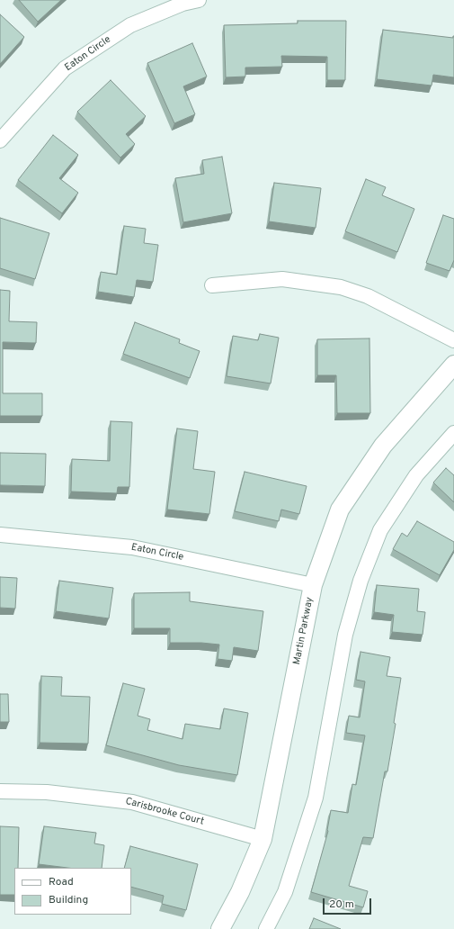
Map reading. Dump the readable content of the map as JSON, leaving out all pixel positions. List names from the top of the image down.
{
  "streets": {
    "street": ["Eaton Circle", "Martin Parkway", "Carisbrooke Court"]
  },
  "crossings": [
    ["Eaton Circle", "Martin Parkway"],
    ["Martin Parkway", "Carisbrooke Court"]
  ],
  "legend": ["Road", "Building"],
  "scale_bar": "20 m"
}
